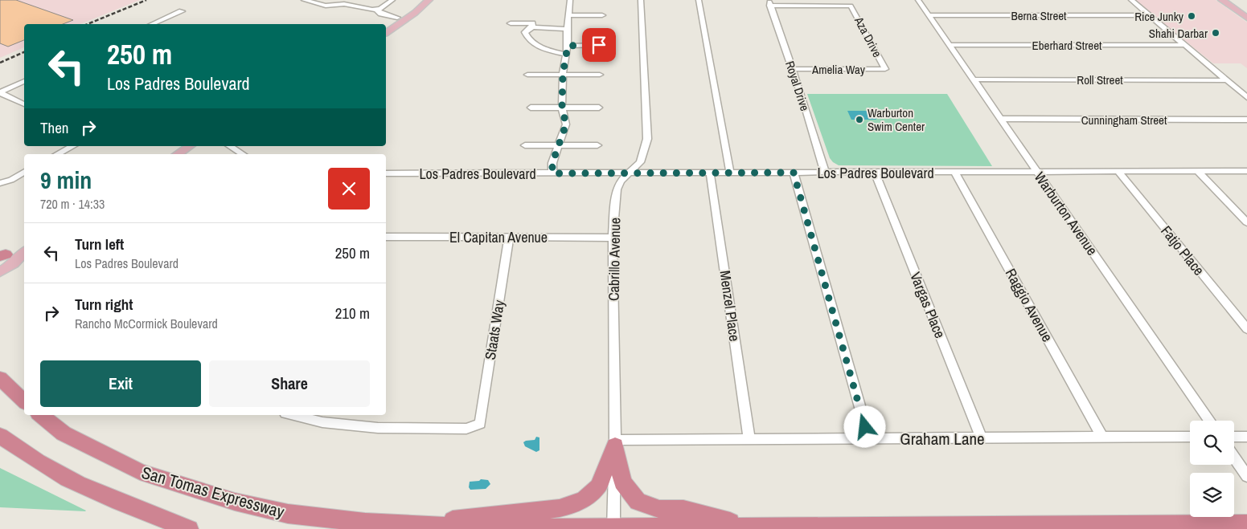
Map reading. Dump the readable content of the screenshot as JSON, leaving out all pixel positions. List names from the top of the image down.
{
  "streets": {
    "highway": ["San Tomas Expressway"],
    "street": [
      "Berna Street",
      "Aza Drive",
      "Eberhard Street",
      "Amelia Way",
      "Roll Street",
      "Royal Drive",
      "Cunningham Street",
      "Los Padres Boulevard",
      "Warburton Avenue",
      "El Capitan Avenue",
      "Fatjo Place",
      "Cabrillo Avenue",
      "Vargas Place",
      "Raggio Avenue",
      "Menzel Place",
      "Staats Way",
      "Graham Lane"
    ]
  },
  "crossings": [
    ["Berna Street", "Warburton Avenue"],
    ["Aza Drive", "Amelia Way"],
    ["Aza Drive", "Royal Drive"],
    ["Eberhard Street", "Warburton Avenue"],
    ["Amelia Way", "Royal Drive"],
    ["Roll Street", "Warburton Avenue"],
    ["Royal Drive", "Los Padres Boulevard"],
    ["Cunningham Street", "Warburton Avenue"],
    ["Los Padres Boulevard", "Warburton Avenue"],
    ["Los Padres Boulevard", "Fatjo Place"],
    ["Los Padres Boulevard", "Cabrillo Avenue"],
    ["Los Padres Boulevard", "Vargas Place"],
    ["Los Padres Boulevard", "Raggio Avenue"],
    ["Los Padres Boulevard", "Menzel Place"],
    ["El Capitan Avenue", "Cabrillo Avenue"],
    ["El Capitan Avenue", "Staats Way"],
    ["Cabrillo Avenue", "Graham Lane"],
    ["Cabrillo Avenue", "San Tomas Expressway"],
    ["Vargas Place", "Graham Lane"],
    ["Raggio Avenue", "Graham Lane"],
    ["Menzel Place", "Graham Lane"]
  ],
  "places": ["Rice Junky", "Shahi Darbar", "Warburton Swim Center"],
  "page": {
    "turn": ["250 m", "Los Padres Boulevard"],
    "then": "Then",
    "heading": ["9 min", "720 m · 14:33"],
    "list": [
      {
        "name": "Turn left",
        "note": "Los Padres Boulevard",
        "value": "250 m"
      },
      {
        "name": "Turn right",
        "note": "Rancho McCormick Boulevard",
        "value": "210 m"
      }
    ],
    "buttons": ["Exit", "Share"]
  }
}
